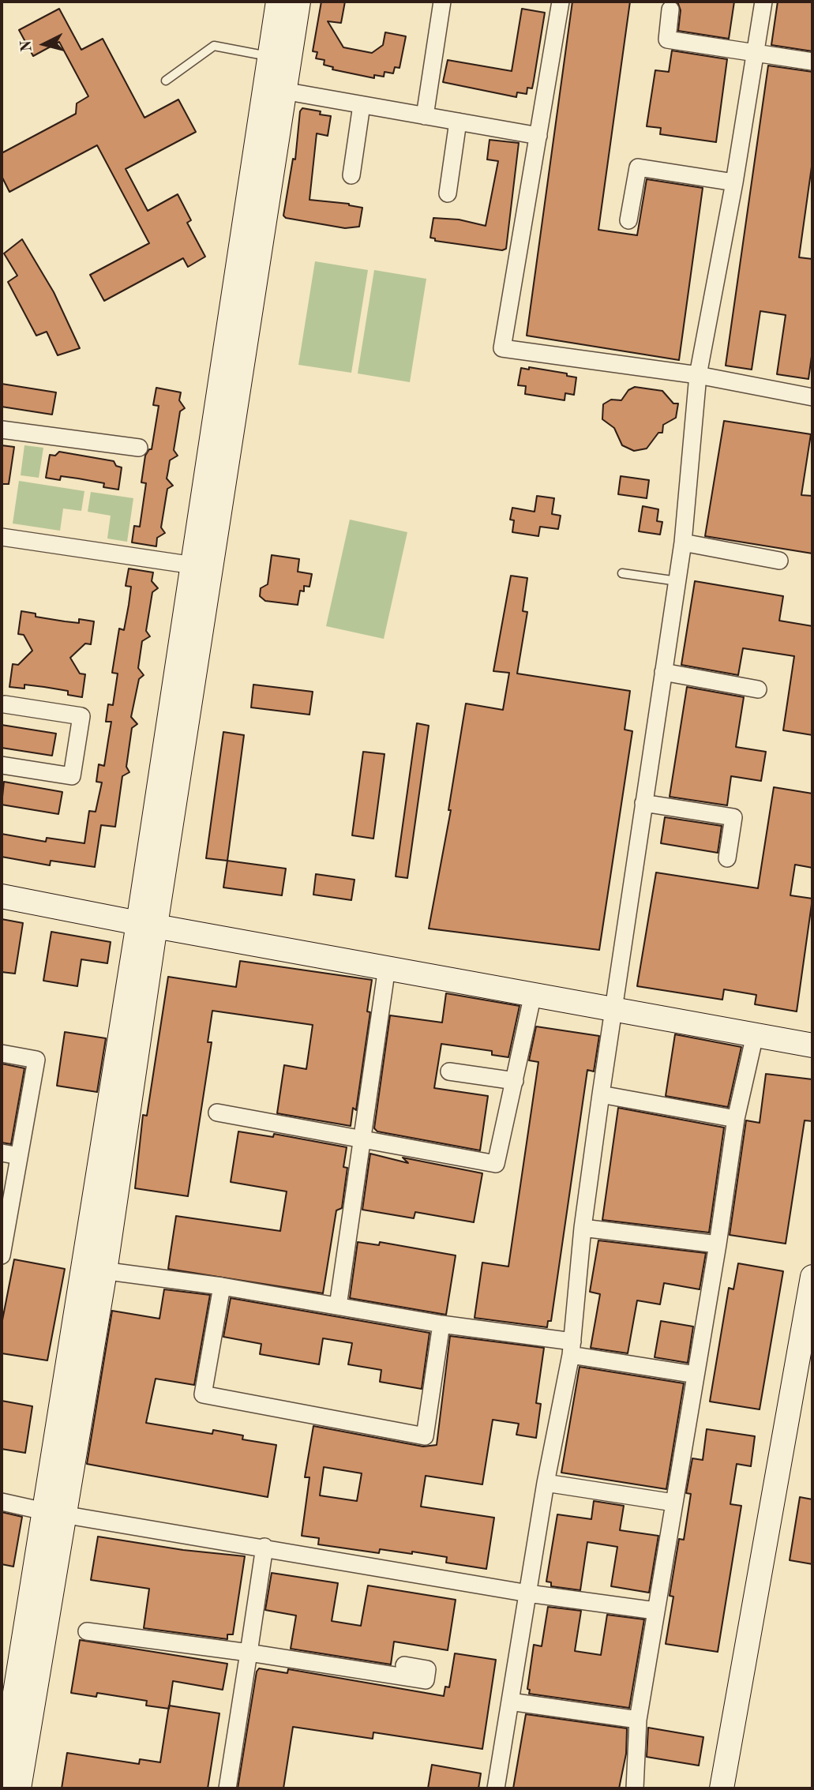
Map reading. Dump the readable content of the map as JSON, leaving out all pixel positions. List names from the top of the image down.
{
  "north": "left"
}
